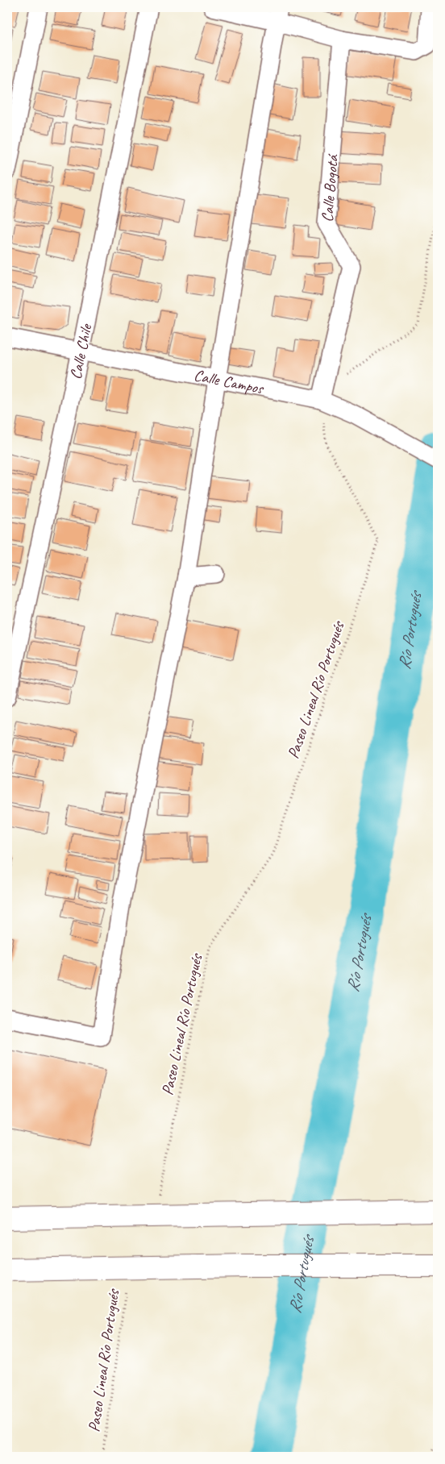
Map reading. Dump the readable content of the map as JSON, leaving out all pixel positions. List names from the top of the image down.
{
  "streets": {
    "street": ["Calle Bogotá", "Calle Chile", "Calle Campos"],
    "path": ["Paseo Lineal Río Portugués"]
  },
  "crossings": [
    ["Calle Bogotá", "Calle Campos"],
    ["Calle Bogotá", "Paseo Lineal Río Portugués"],
    ["Calle Chile", "Calle Campos"],
    ["Calle Campos", "Paseo Lineal Río Portugués"]
  ],
  "water": ["Río Portugués"]
}
